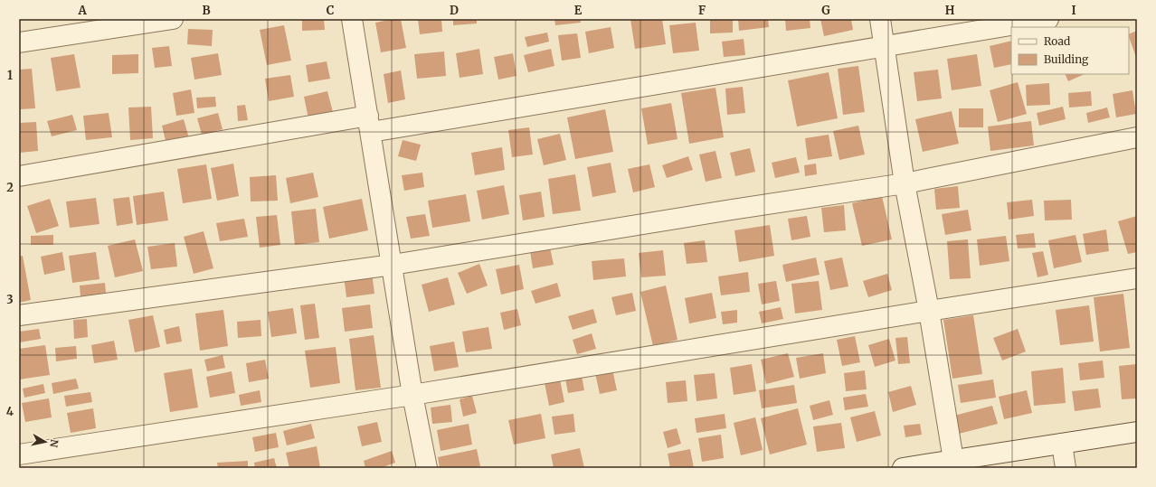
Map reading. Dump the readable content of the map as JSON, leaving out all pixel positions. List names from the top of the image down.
{
  "legend": ["Road", "Building"],
  "north": "right",
  "grid": {
    "columns": [
      "A",
      "B",
      "C",
      "D",
      "E",
      "F",
      "G",
      "H",
      "I"
    ],
    "rows": [
      "1",
      "2",
      "3",
      "4"
    ]
  }
}
